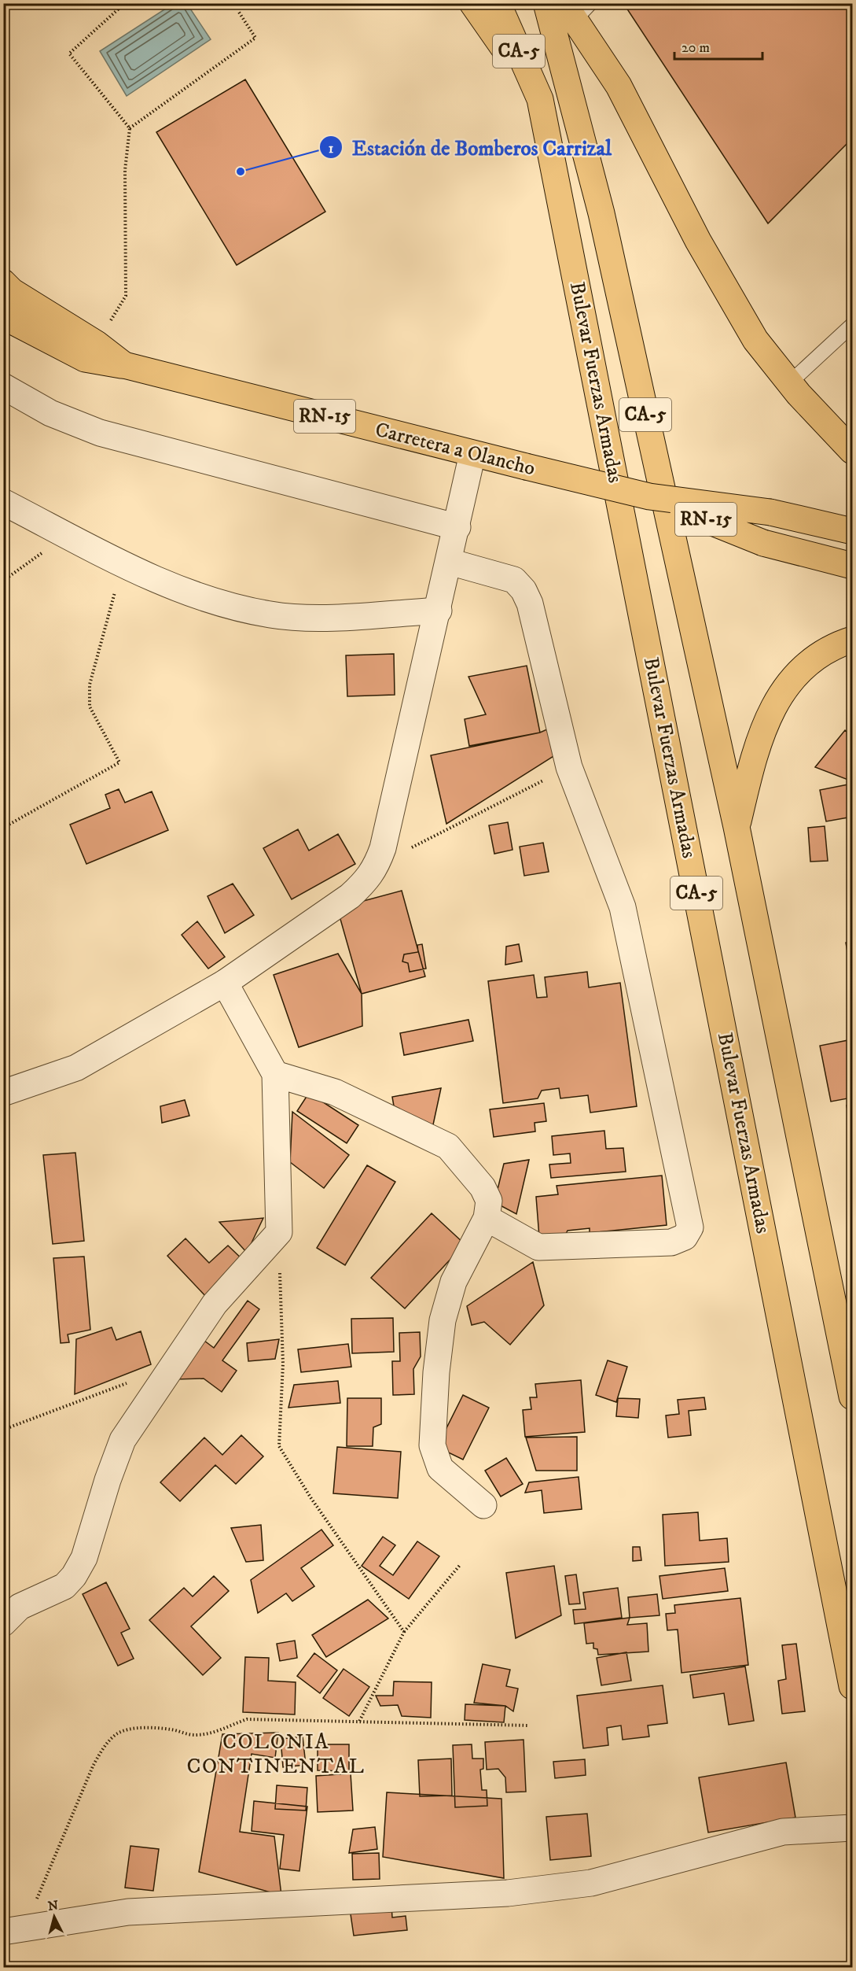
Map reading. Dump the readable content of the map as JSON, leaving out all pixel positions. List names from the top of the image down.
{
  "streets": {
    "main road": [
      "CA-5",
      "Bulevar Fuerzas Armadas",
      "RN-15",
      "Carretera a Olancho"
    ]
  },
  "districts": ["COLONIA CONTINENTAL"],
  "places": ["Estación de Bomberos Carrizal"],
  "scale_bar": "20 m",
  "north": "top"
}
